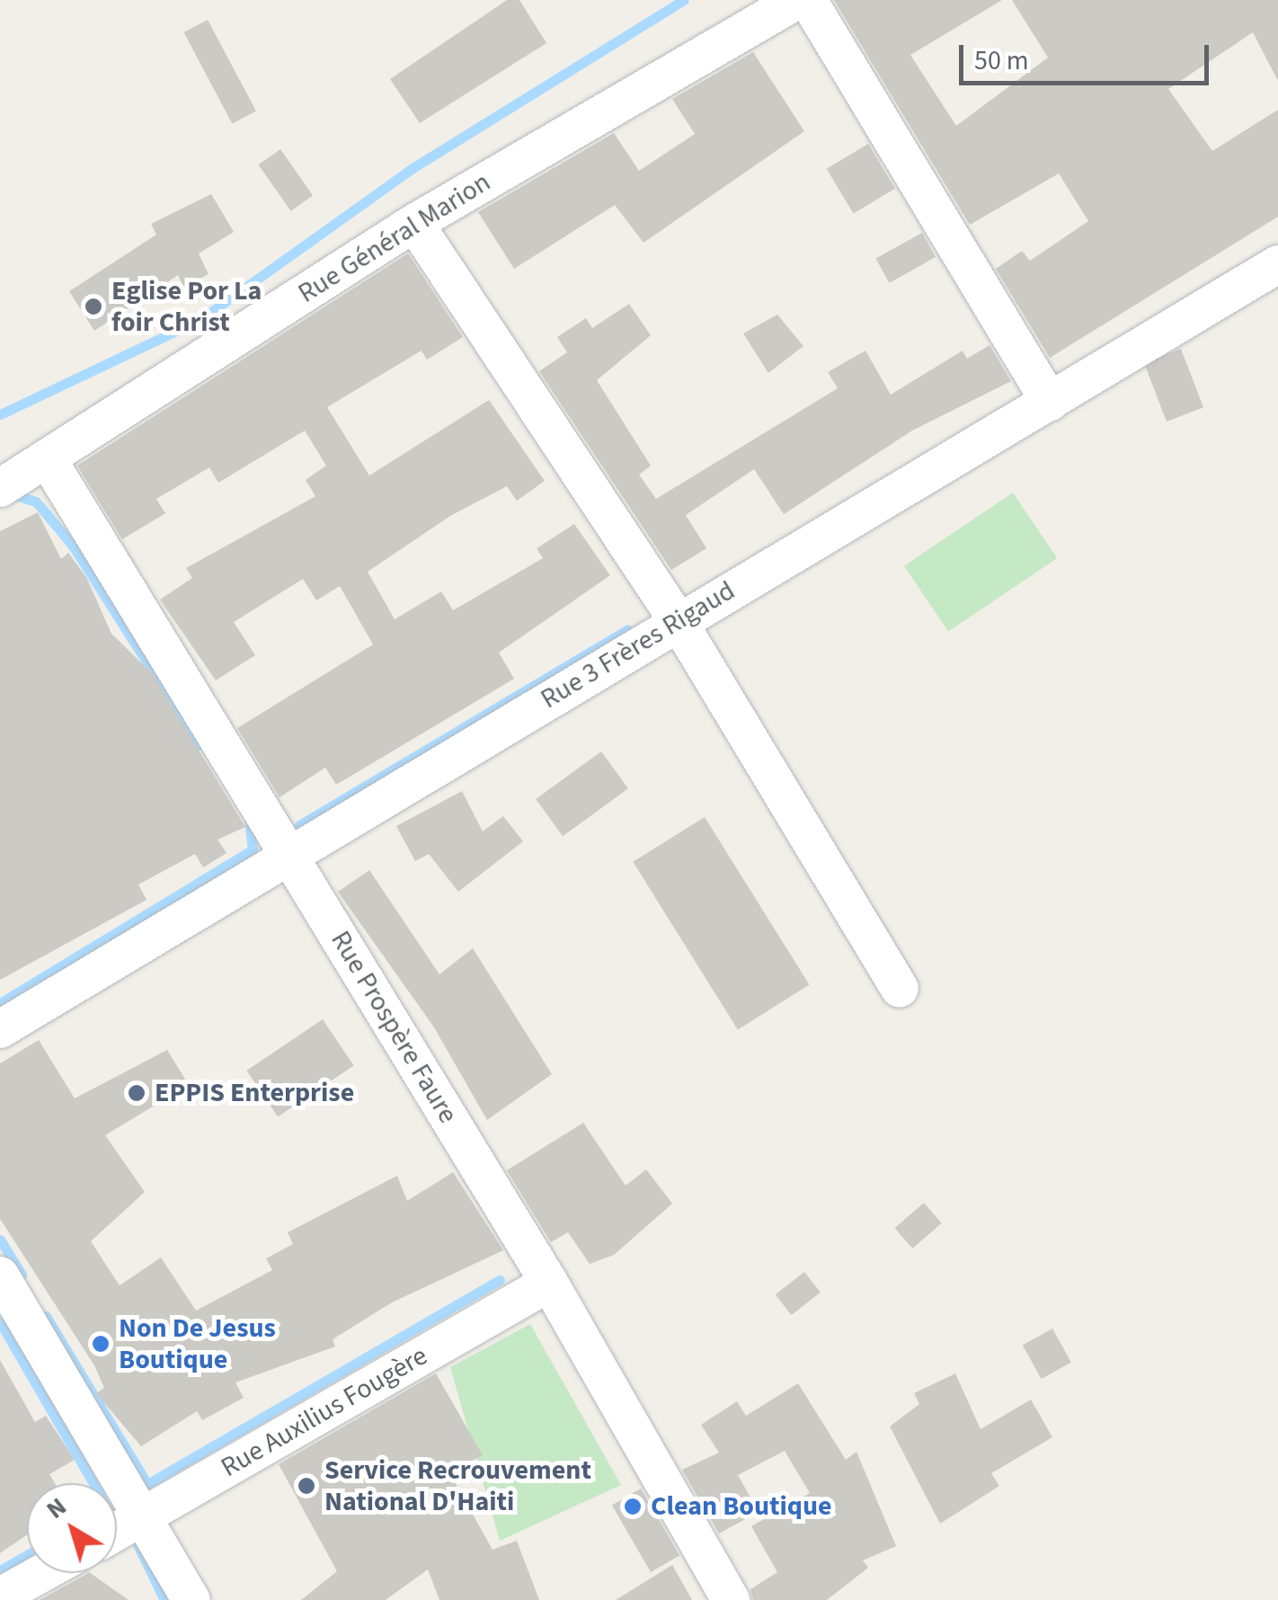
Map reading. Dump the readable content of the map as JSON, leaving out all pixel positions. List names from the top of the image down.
{
  "streets": {
    "street": [
      "Rue Général Marion",
      "Rue 3 Frères Rigaud",
      "Rue Prospère Faure",
      "Rue Auxilius Fougère"
    ]
  },
  "crossings": [
    ["Rue Général Marion", "Rue Prospère Faure"],
    ["Rue 3 Frères Rigaud", "Rue Prospère Faure"],
    ["Rue Prospère Faure", "Rue Auxilius Fougère"]
  ],
  "places": [
    "Eglise Por La foir Christ",
    "EPPIS Enterprise",
    "Non De Jesus Boutique",
    "Service Recrouvement National D'Haiti",
    "Clean Boutique"
  ],
  "scale_bar": "50 m",
  "north": "top left"
}
